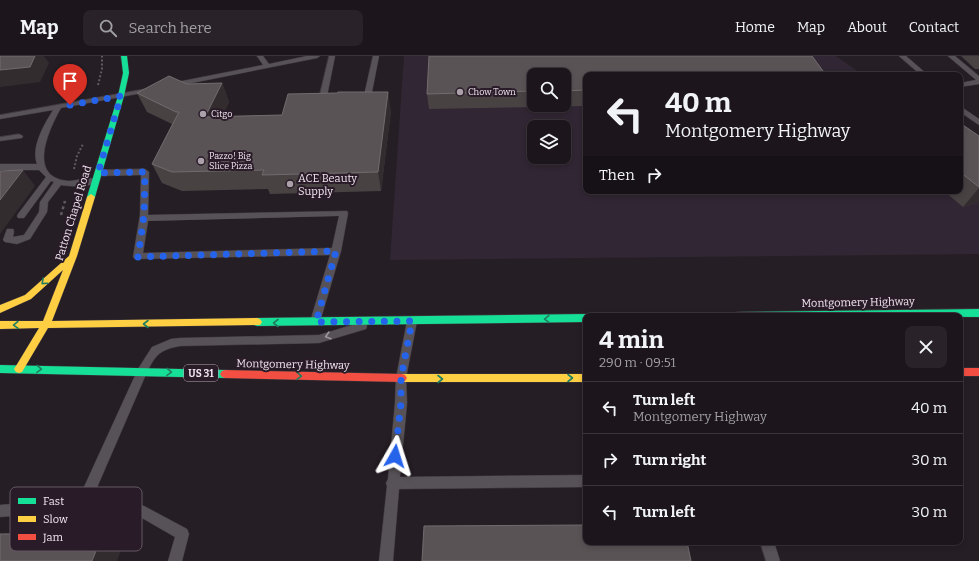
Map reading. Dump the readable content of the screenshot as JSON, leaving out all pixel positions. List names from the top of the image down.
{
  "streets": {
    "main road": ["Patton Chapel Road", "Montgomery Highway", "US 31"]
  },
  "crossings": [
    ["Patton Chapel Road", "Montgomery Highway"]
  ],
  "places": [
    "Chow Town",
    "Citgo",
    "Pazzo! Big Slice Pizza",
    "ACE Beauty Supply"
  ],
  "legend": ["Fast", "Slow", "Jam"],
  "page": {
    "header": "Map",
    "search": "Search here",
    "nav": [
      "Home",
      "Map",
      "About",
      "Contact"
    ],
    "turn": ["40 m", "Montgomery Highway"],
    "then": "Then",
    "heading": ["4 min", "290 m · 09:51"],
    "list": [
      {
        "name": "Turn left",
        "note": "Montgomery Highway",
        "value": "40 m"
      },
      {
        "name": "Turn right",
        "value": "30 m"
      },
      {
        "name": "Turn left",
        "value": "30 m"
      }
    ]
  }
}
